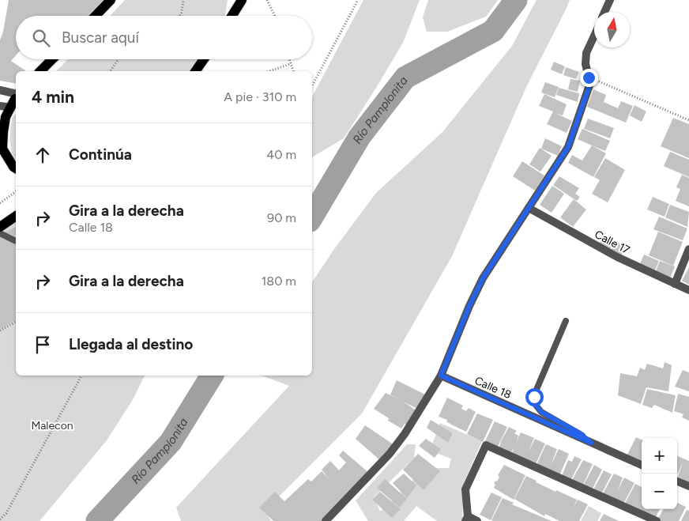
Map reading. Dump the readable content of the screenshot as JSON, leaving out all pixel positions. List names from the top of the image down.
{
  "streets": {
    "street": ["Calle 17", "Calle 18"]
  },
  "water": ["Río Pamplonita"],
  "parks": ["Malecon"],
  "north": "top",
  "page": {
    "search": "Buscar aquí",
    "heading": ["4 min", "A pie · 310 m"],
    "list": [
      ["Continúa", "40 m"],
      ["Gira a la derecha", "Calle 18", "90 m"],
      ["Gira a la derecha", "180 m"],
      "Llegada al destino"
    ],
    "map_buttons": ["+", "−"]
  }
}
